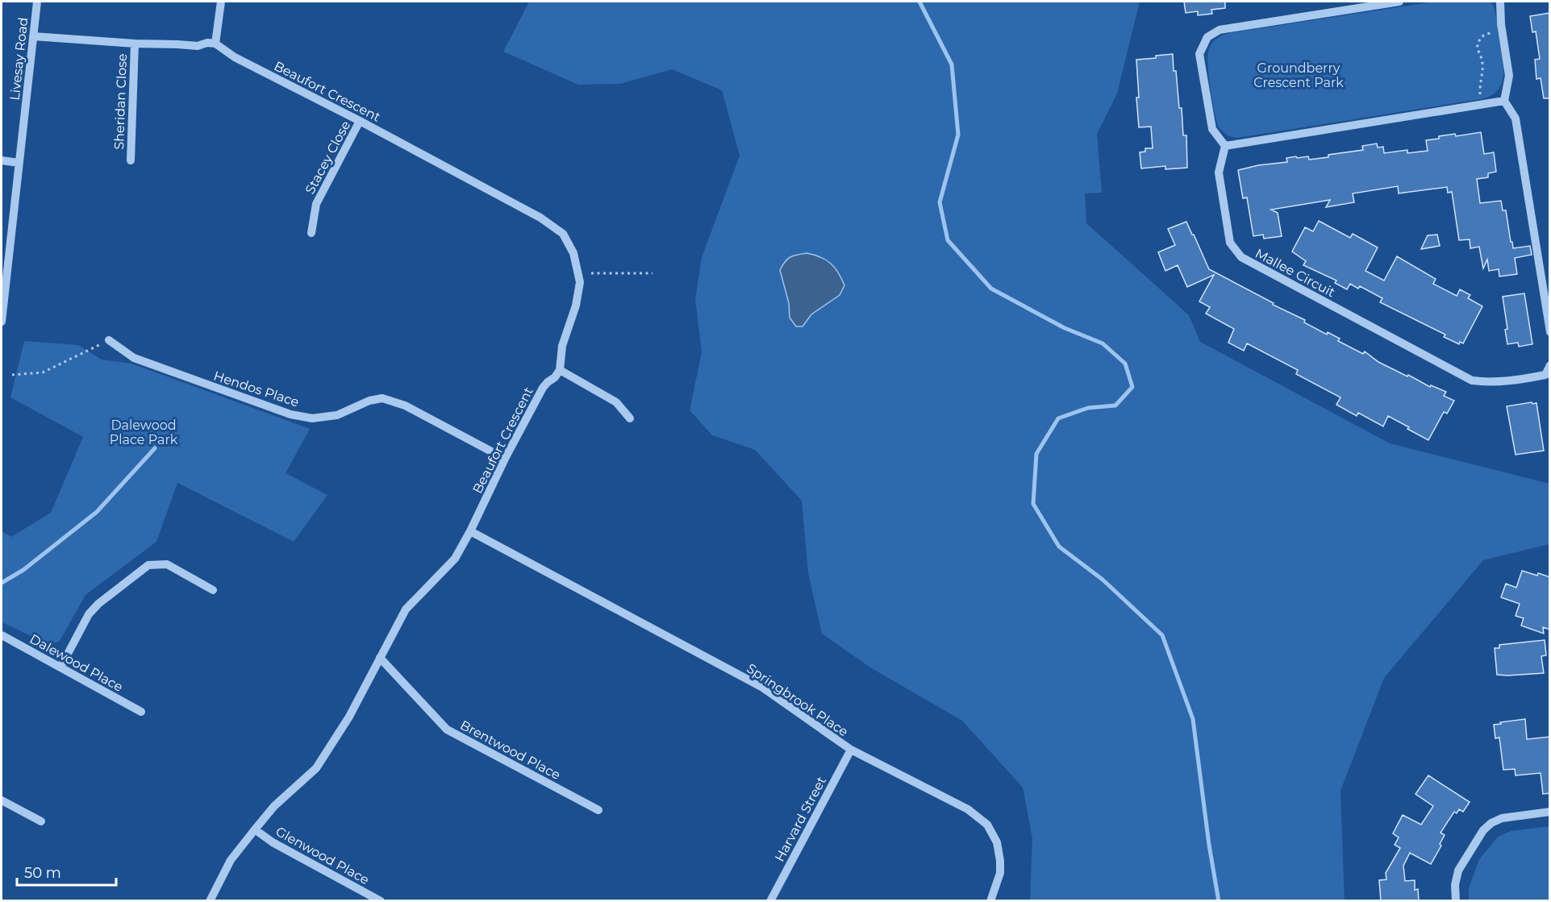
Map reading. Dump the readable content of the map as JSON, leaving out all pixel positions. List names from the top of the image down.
{
  "streets": {
    "street": [
      "Livesay Road",
      "Beaufort Crescent",
      "Sheridan Close",
      "Stacey Close",
      "Mallee Circuit",
      "Hendos Place",
      "Dalewood Place",
      "Springbrook Place",
      "Brentwood Place",
      "Harvard Street",
      "Glenwood Place"
    ]
  },
  "crossings": [
    ["Beaufort Crescent", "Stacey Close"],
    ["Beaufort Crescent", "Hendos Place"],
    ["Beaufort Crescent", "Springbrook Place"],
    ["Beaufort Crescent", "Brentwood Place"],
    ["Beaufort Crescent", "Glenwood Place"],
    ["Springbrook Place", "Harvard Street"]
  ],
  "parks": ["Groundberry Crescent Park", "Dalewood Place Park"],
  "scale_bar": "50 m"
}
